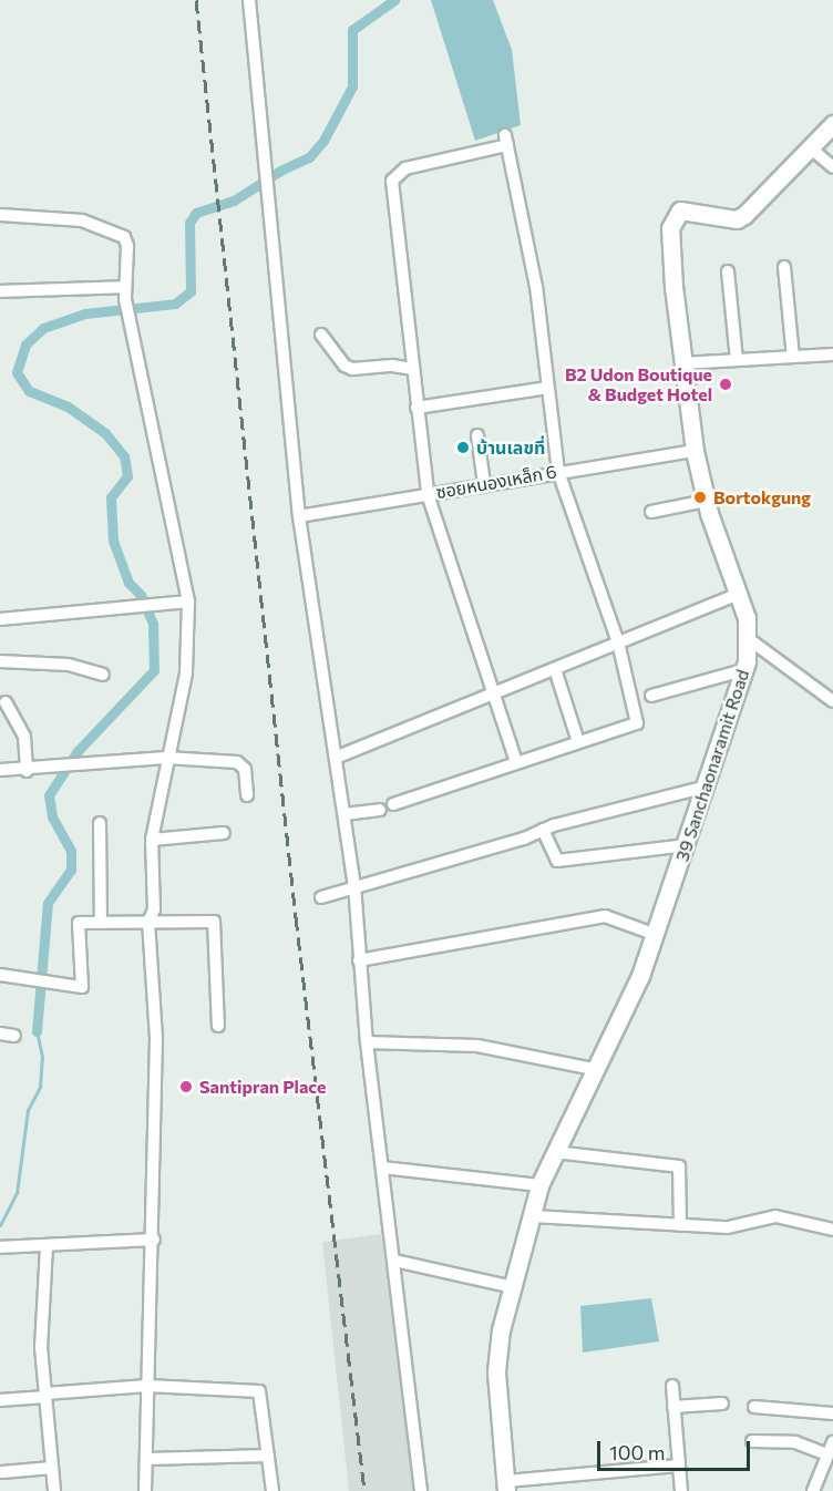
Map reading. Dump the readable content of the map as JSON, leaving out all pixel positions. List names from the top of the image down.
{
  "streets": {
    "main road": ["39 Sanchaonaramit Road"],
    "street": ["ซอยหนองเหล็ก 6"]
  },
  "crossings": [
    ["ซอยหนองเหล็ก 6", "39 Sanchaonaramit Road"]
  ],
  "places": [
    "B2 Udon Boutique & Budget Hotel",
    "บ้านเลขที่",
    "Bortokgung",
    "Santipran Place"
  ],
  "scale_bar": "100 m"
}
